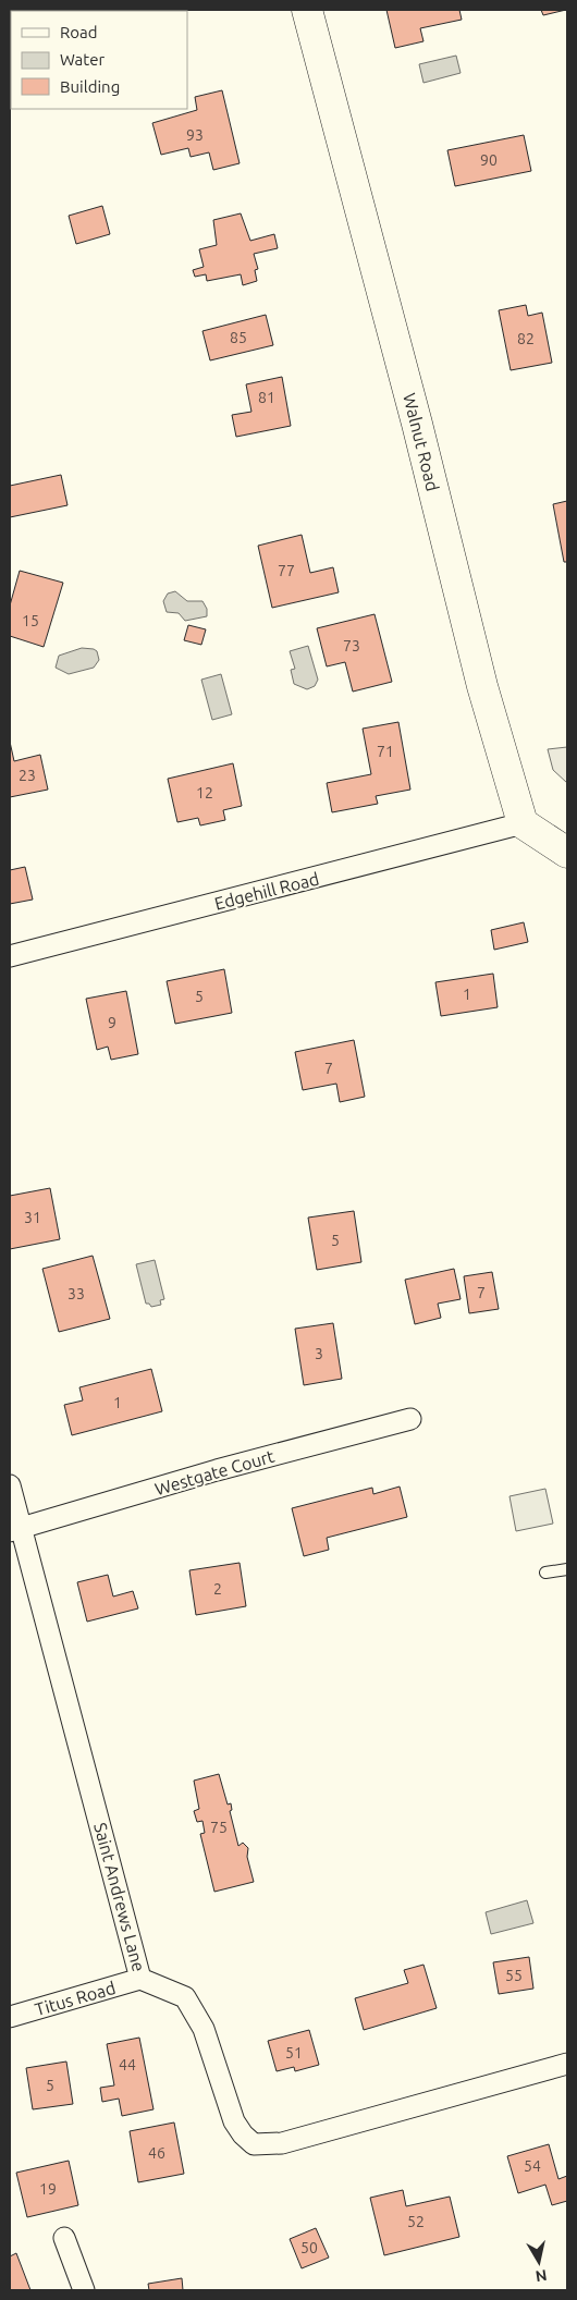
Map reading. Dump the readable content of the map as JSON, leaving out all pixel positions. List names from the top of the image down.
{
  "streets": {
    "street": [
      "Walnut Road",
      "Edgehill Road",
      "Westgate Court",
      "Saint Andrews Lane",
      "Titus Road"
    ]
  },
  "crossings": [
    ["Walnut Road", "Edgehill Road"],
    ["Westgate Court", "Saint Andrews Lane"],
    ["Saint Andrews Lane", "Titus Road"]
  ],
  "house_numbers": [
    "93",
    "90",
    "85",
    "82",
    "81",
    "77",
    "15",
    "73",
    "71",
    "23",
    "12",
    "1",
    "5",
    "9",
    "7",
    "31",
    "5",
    "7",
    "33",
    "3",
    "1",
    "2",
    "75",
    "55",
    "51",
    "44",
    "5",
    "46",
    "54",
    "19",
    "52",
    "50"
  ],
  "legend": ["Road", "Water", "Building"],
  "north": "bottom"
}
